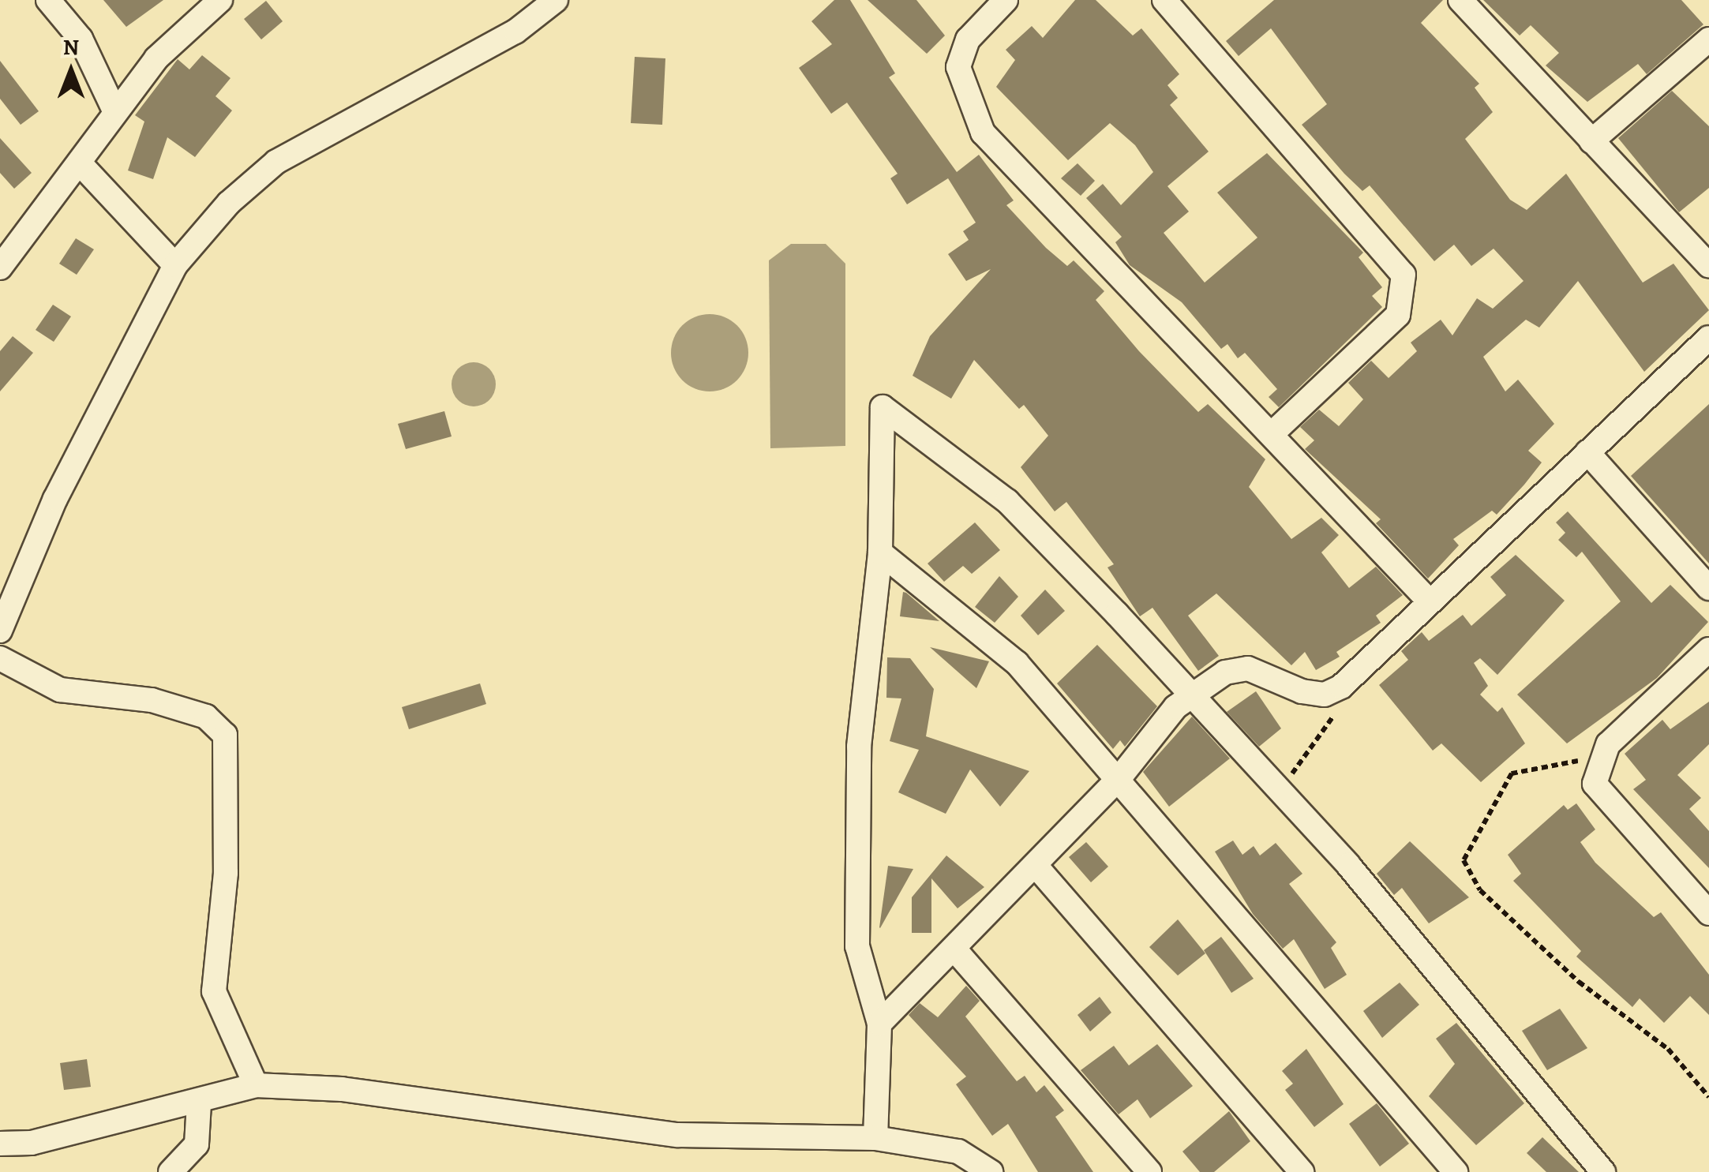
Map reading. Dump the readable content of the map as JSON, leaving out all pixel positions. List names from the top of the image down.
{
  "north": "top"
}
